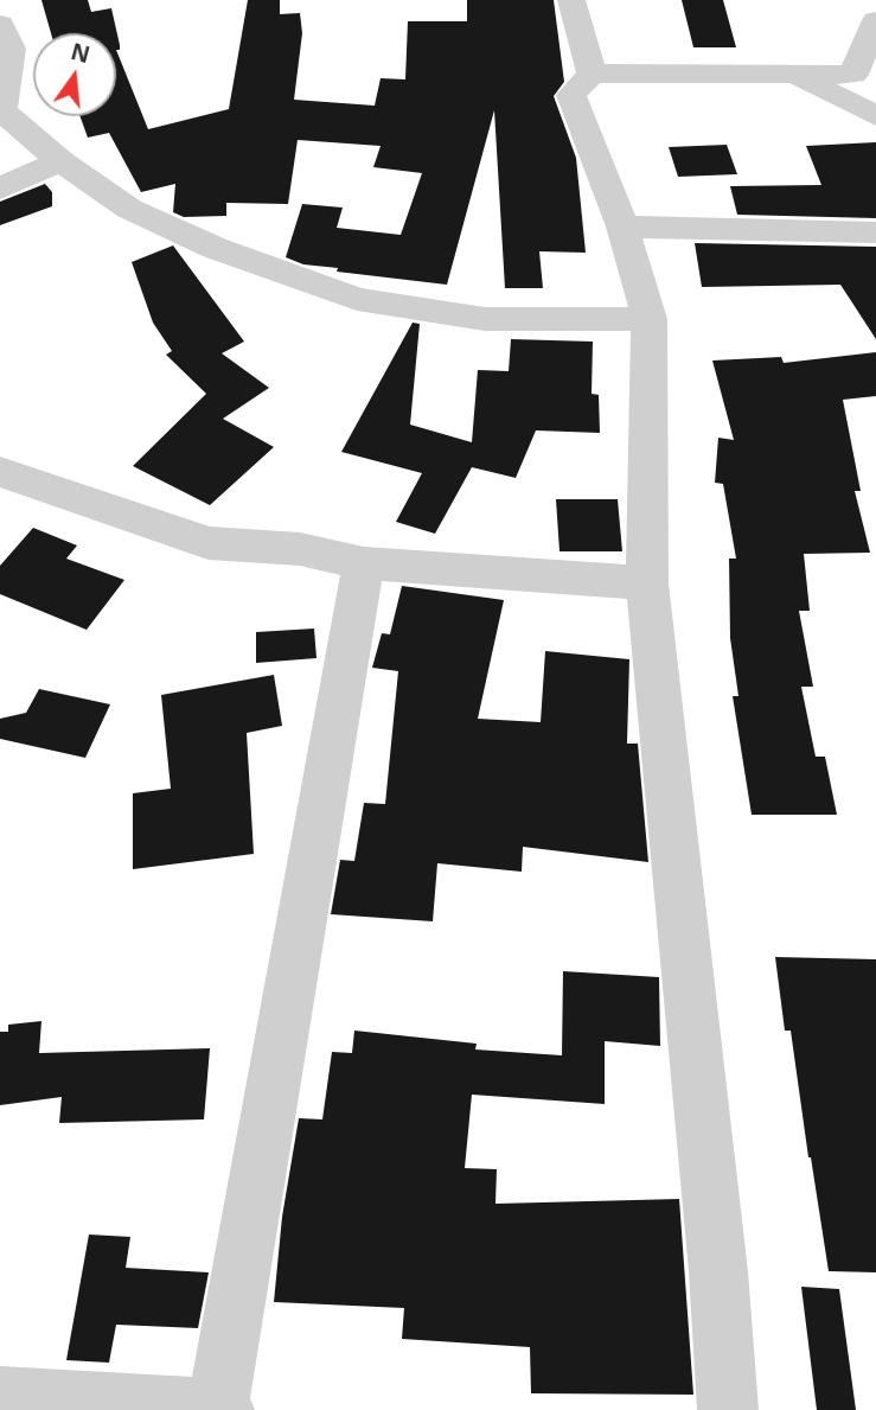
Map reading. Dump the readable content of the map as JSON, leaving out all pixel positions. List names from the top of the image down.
{
  "north": "top"
}
